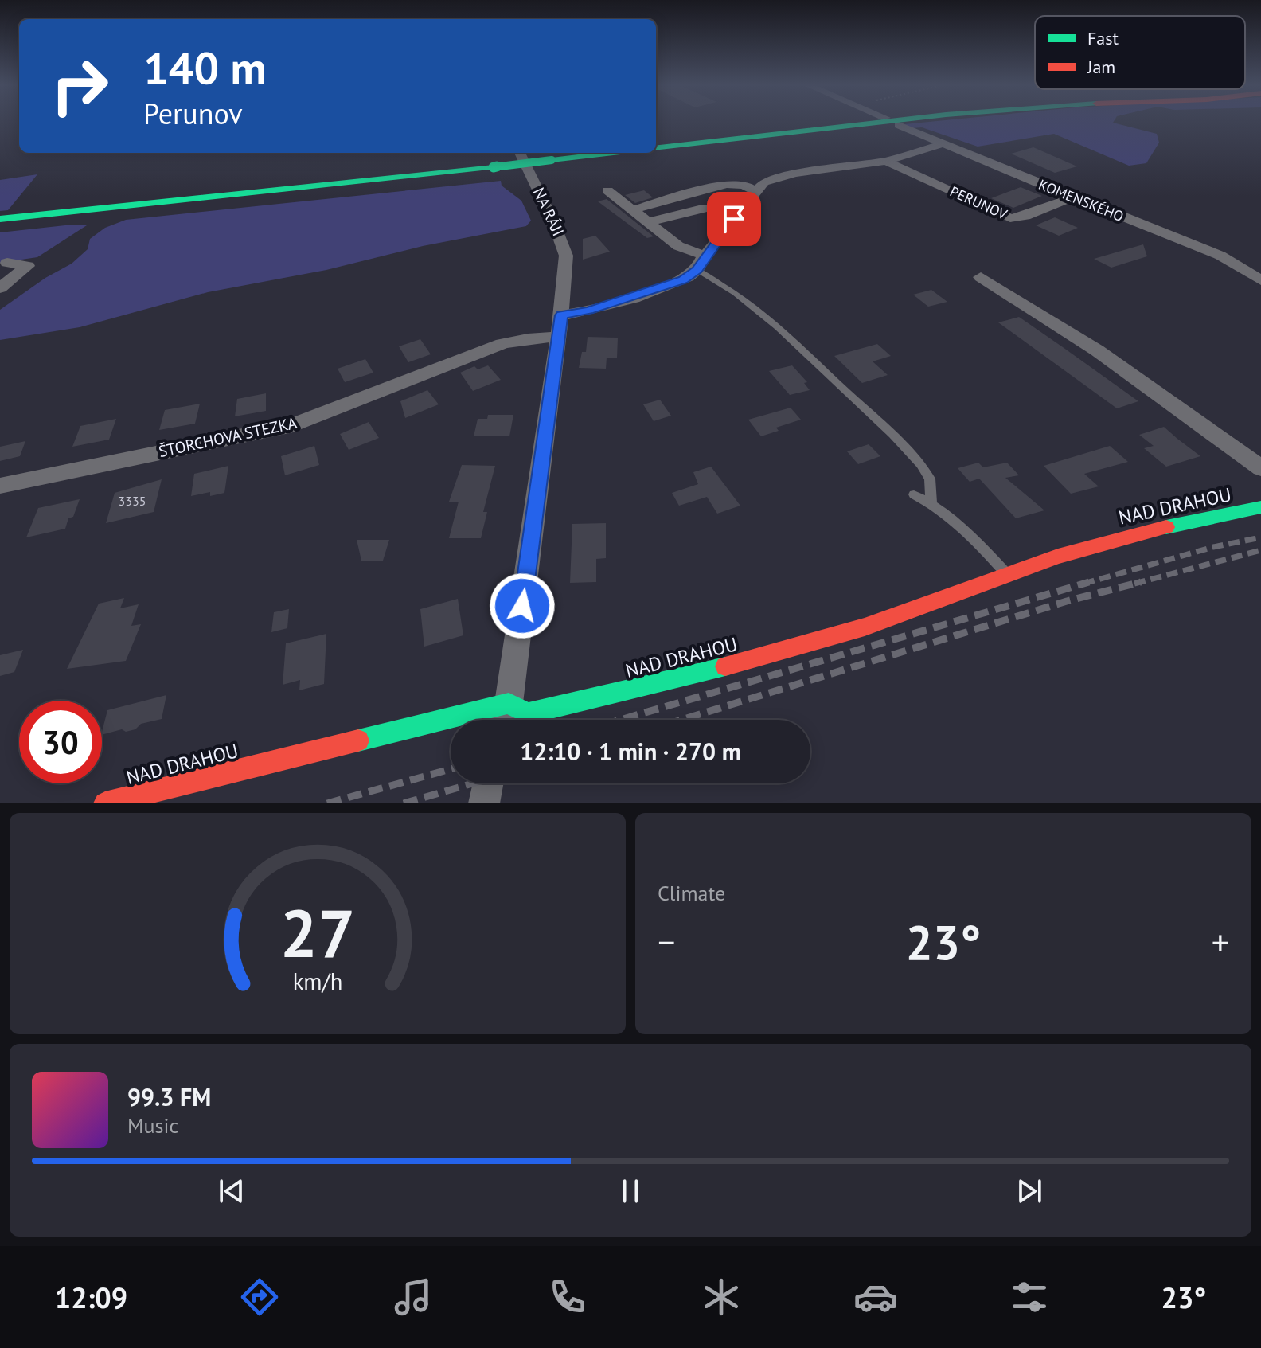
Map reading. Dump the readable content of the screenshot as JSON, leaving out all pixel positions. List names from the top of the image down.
{
  "streets": {
    "main road": ["NAD DRAHOU"],
    "street": [
      "KOMENSKÉHO",
      "PERUNOV",
      "NA RÁJI",
      "ŠTORCHOVA STEZKA"
    ]
  },
  "crossings": [
    ["KOMENSKÉHO", "PERUNOV"],
    ["NA RÁJI", "ŠTORCHOVA STEZKA"],
    ["NA RÁJI", "NAD DRAHOU"]
  ],
  "house_numbers": ["3335"],
  "legend": ["Fast", "Jam"],
  "page": {
    "turn": ["140 m", "Perunov"],
    "limit": "30",
    "trip": "12:10 · 1 min · 270 m",
    "tile": "Climate",
    "heat": ["−", "23°", "+"],
    "song": ["99.3 FM", "Music"],
    "tabs": ["12:09", "23°"],
    "gauge": ["27", "km/h"]
  }
}
